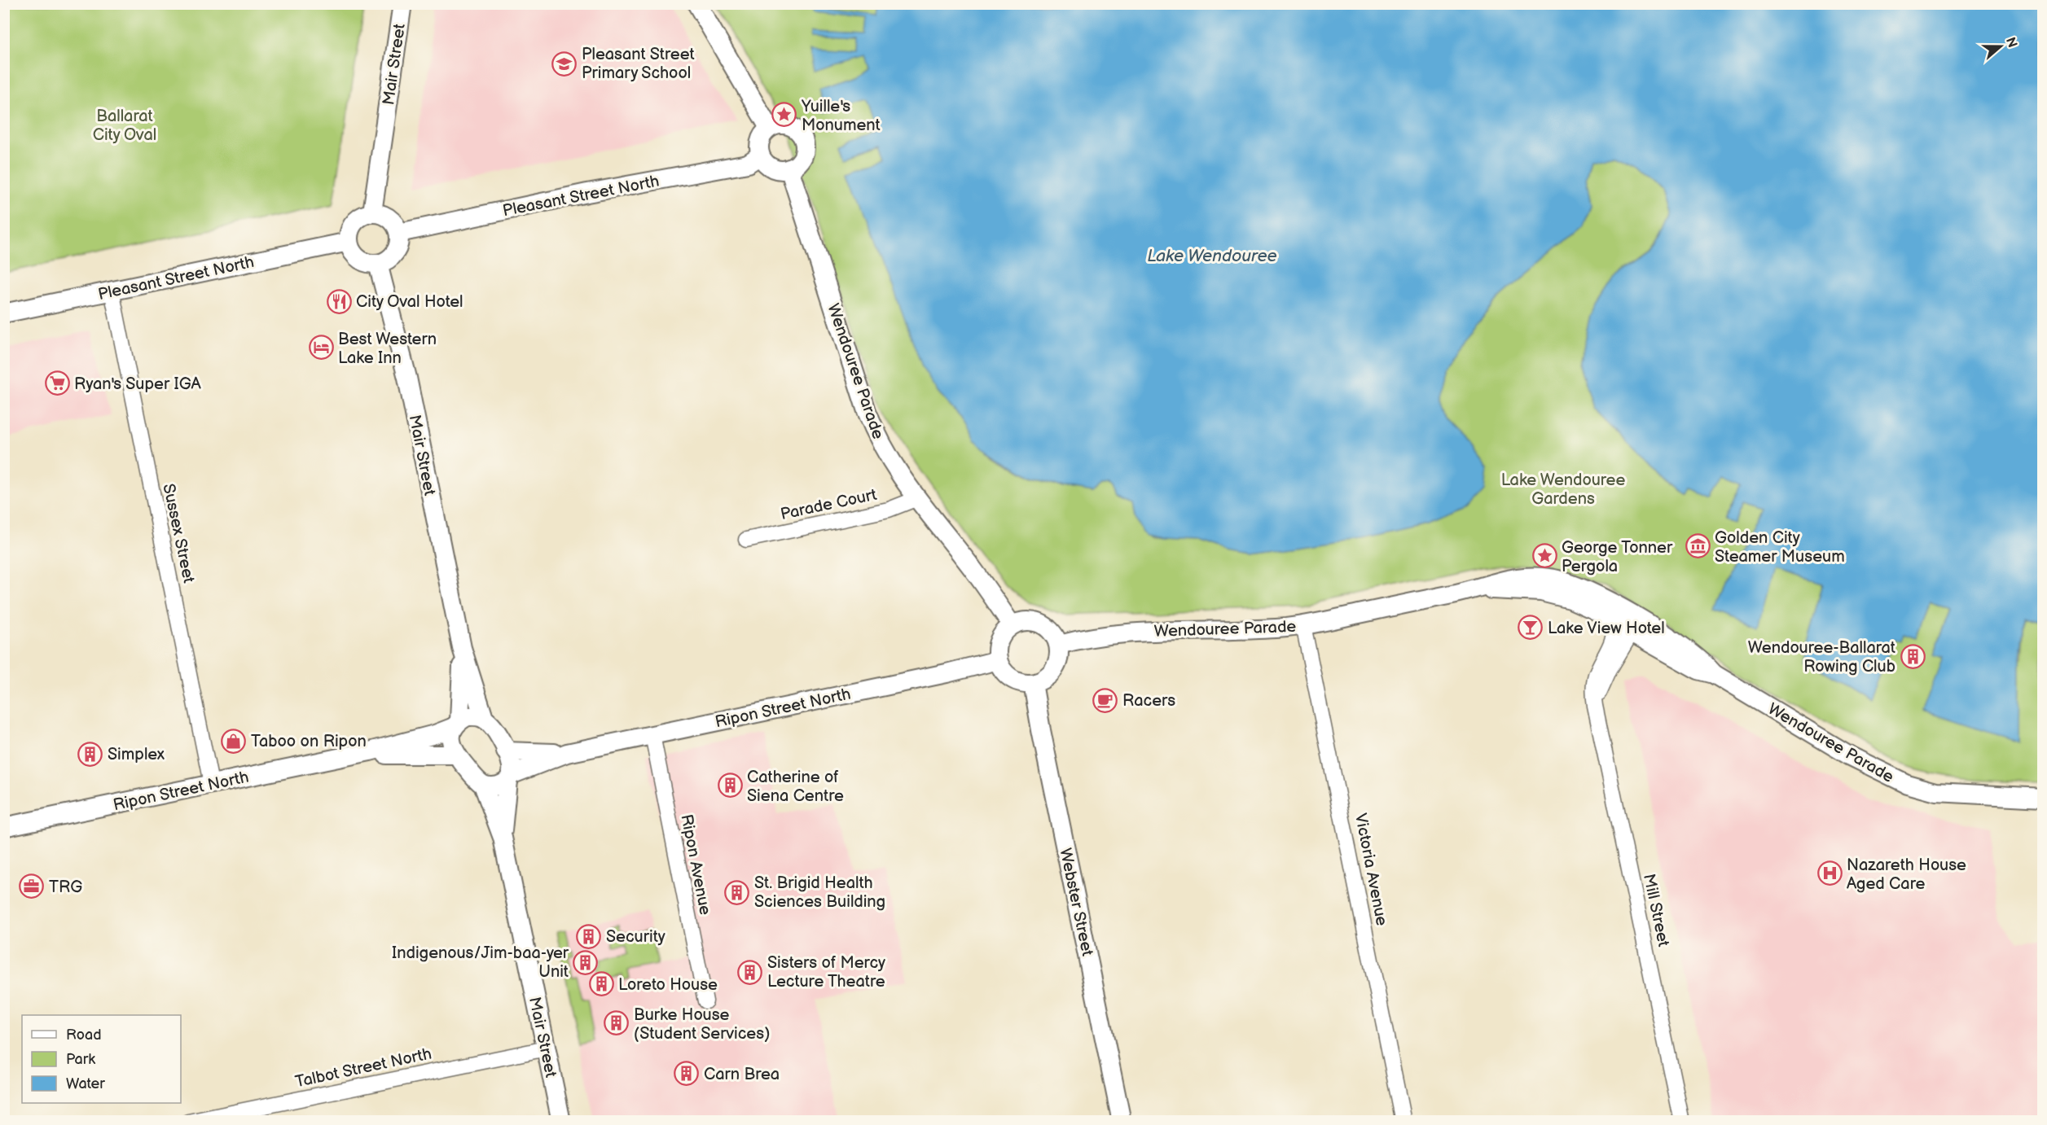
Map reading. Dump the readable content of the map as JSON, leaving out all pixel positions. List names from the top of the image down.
{
  "streets": {
    "street": [
      "Mair Street",
      "Pleasant Street North",
      "Wendouree Parade",
      "Parade Court",
      "Sussex Street",
      "Ripon Street North",
      "Ripon Avenue",
      "Victoria Avenue",
      "Webster Street",
      "Mill Street",
      "Talbot Street North"
    ]
  },
  "crossings": [
    ["Mair Street", "Pleasant Street North"],
    ["Mair Street", "Ripon Street North"],
    ["Mair Street", "Talbot Street North"],
    ["Pleasant Street North", "Wendouree Parade"],
    ["Pleasant Street North", "Sussex Street"],
    ["Wendouree Parade", "Parade Court"],
    ["Wendouree Parade", "Ripon Street North"],
    ["Wendouree Parade", "Victoria Avenue"],
    ["Wendouree Parade", "Webster Street"],
    ["Wendouree Parade", "Mill Street"],
    ["Sussex Street", "Ripon Street North"],
    ["Ripon Street North", "Ripon Avenue"],
    ["Ripon Street North", "Webster Street"]
  ],
  "water": ["Lake Wendouree"],
  "parks": ["Ballarat City Oval", "Lake Wendouree Gardens"],
  "places": {
    "school or university": ["Pleasant Street Primary School"],
    "place": ["Yuille's Monument", "George Tonner Pergola"],
    "restaurant": ["City Oval Hotel"],
    "hotel": ["Best Western Lake Inn"],
    "supermarket": ["Ryan's Super IGA"],
    "museum": ["Golden City Steamer Museum"],
    "bar": ["Lake View Hotel"],
    "building": [
      "Wendouree-Ballarat Rowing Club",
      "Simplex",
      "Catherine of Siena Centre",
      "St. Brigid Health Sciences Building",
      "Security",
      "Indigenous/Jim-baa-yer Unit",
      "Sisters of Mercy Lecture Theatre",
      "Loreto House",
      "Burke House (Student Services)",
      "Carn Brea"
    ],
    "cafe": ["Racers"],
    "shop": ["Taboo on Ripon"],
    "hospital": ["Nazareth House Aged Care"],
    "office": ["TRG"]
  },
  "legend": ["Road", "Park", "Water"],
  "north": "right"
}
